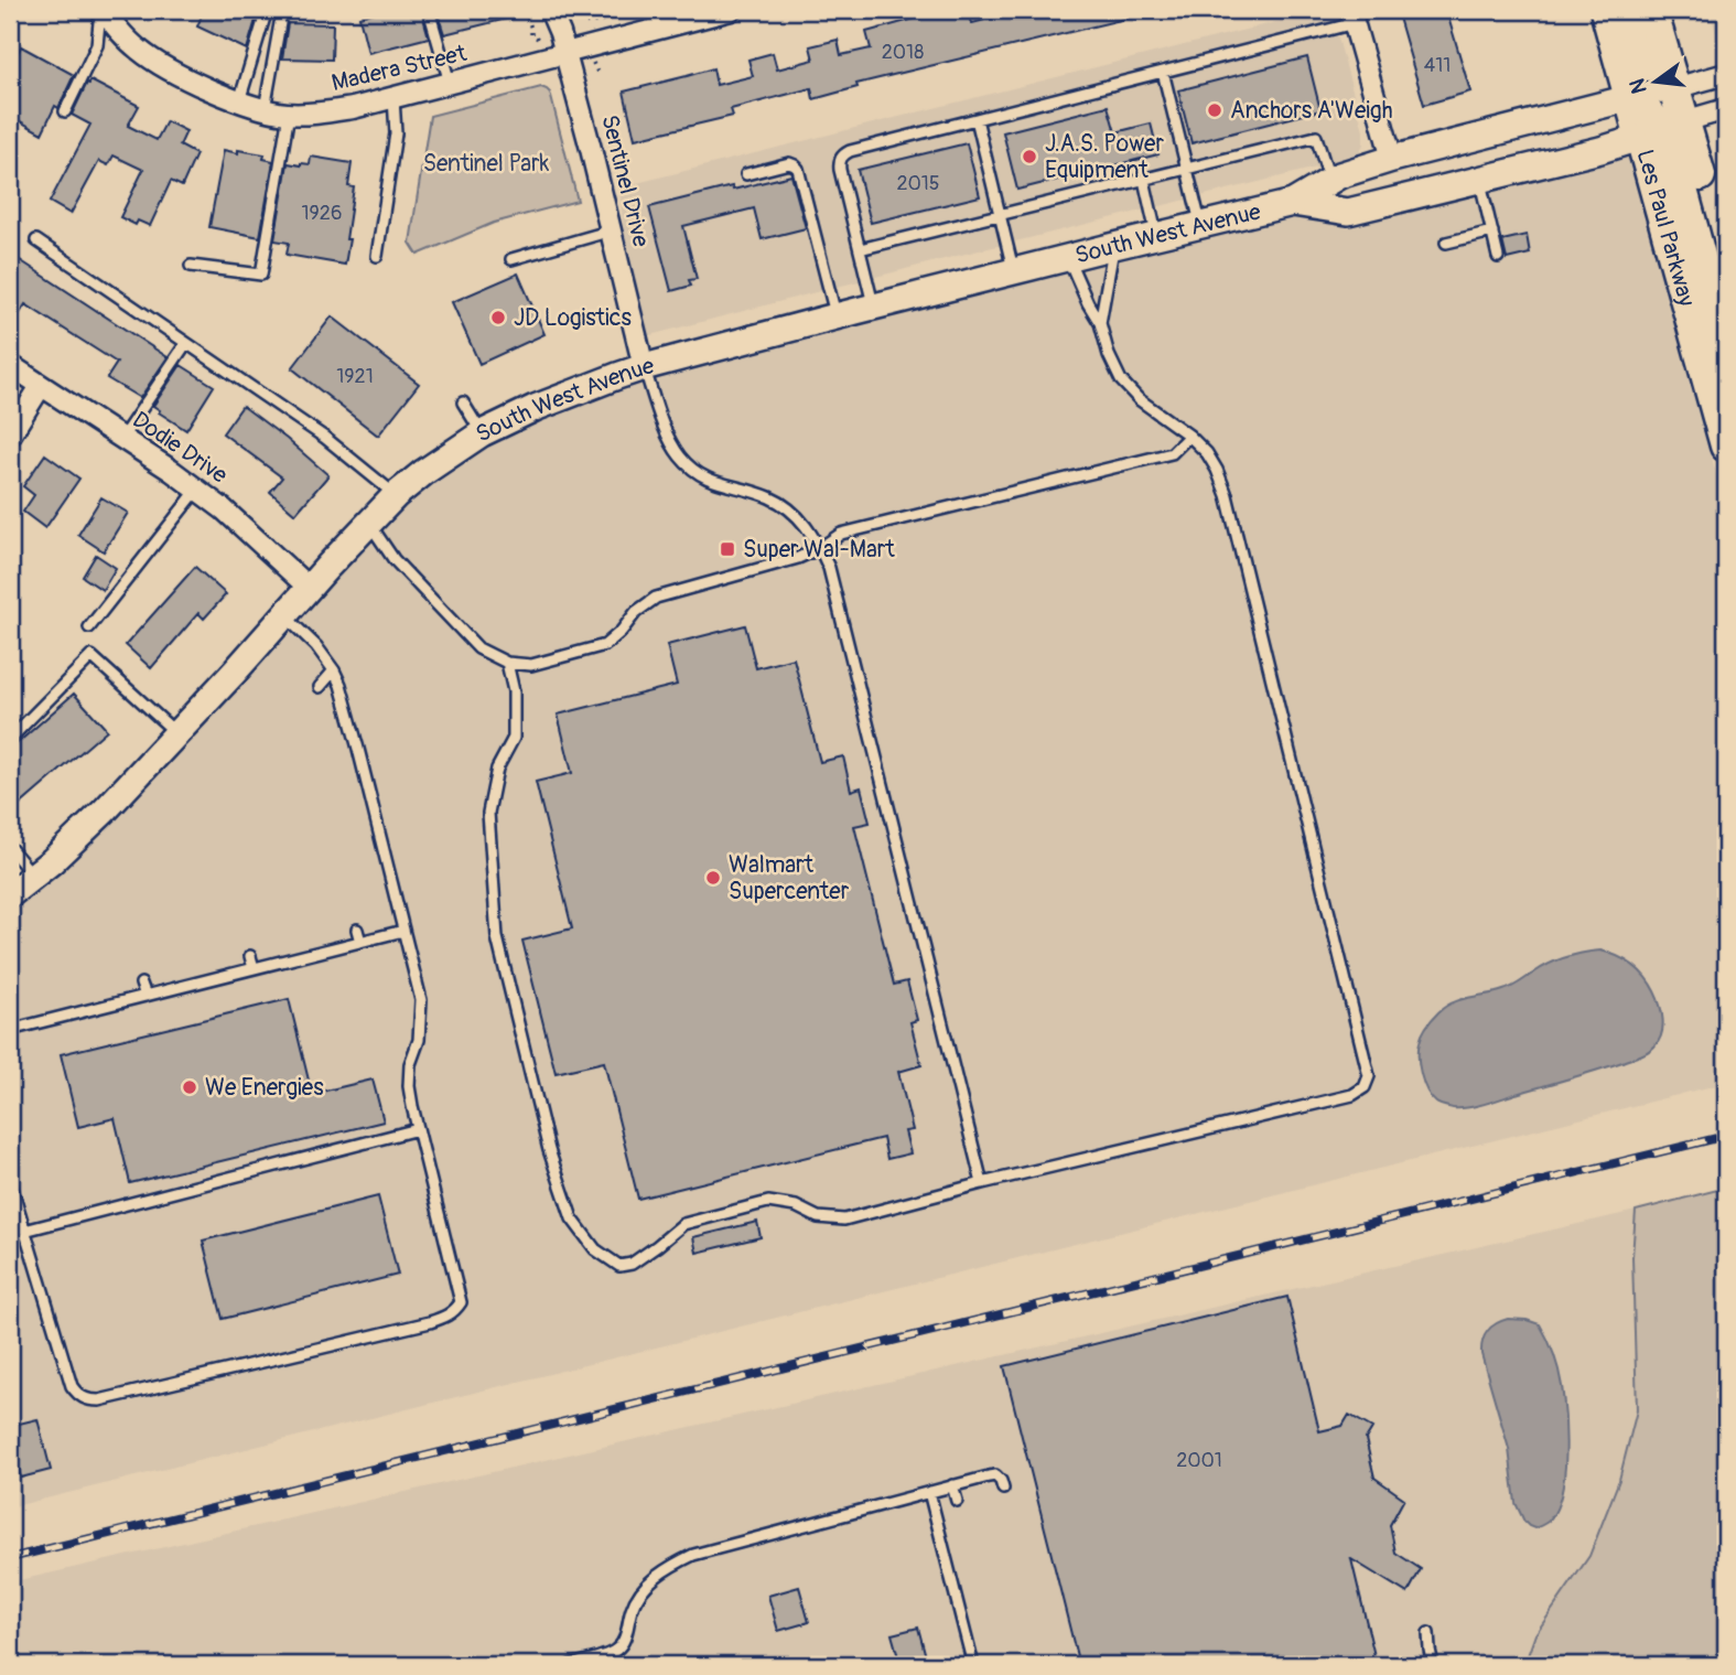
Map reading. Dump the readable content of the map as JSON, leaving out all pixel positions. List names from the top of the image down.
{
  "streets": {
    "main road": ["Les Paul Parkway"],
    "street": [
      "Madera Street",
      "Sentinel Drive",
      "South West Avenue",
      "Dodie Drive"
    ]
  },
  "crossings": [
    ["Madera Street", "Sentinel Drive"],
    ["Sentinel Drive", "South West Avenue"],
    ["Les Paul Parkway", "South West Avenue"],
    ["South West Avenue", "Dodie Drive"]
  ],
  "parks": ["Sentinel Park"],
  "places": {
    "other": [
      "Anchors A'Weigh",
      "J.A.S. Power Equipment",
      "JD Logistics",
      "Walmart Supercenter",
      "We Energies"
    ],
    "transit": ["Super Wal-Mart"]
  },
  "house_numbers": [
    "2018",
    "411",
    "2015",
    "1926",
    "1921",
    "2001"
  ],
  "north": "left"
}
